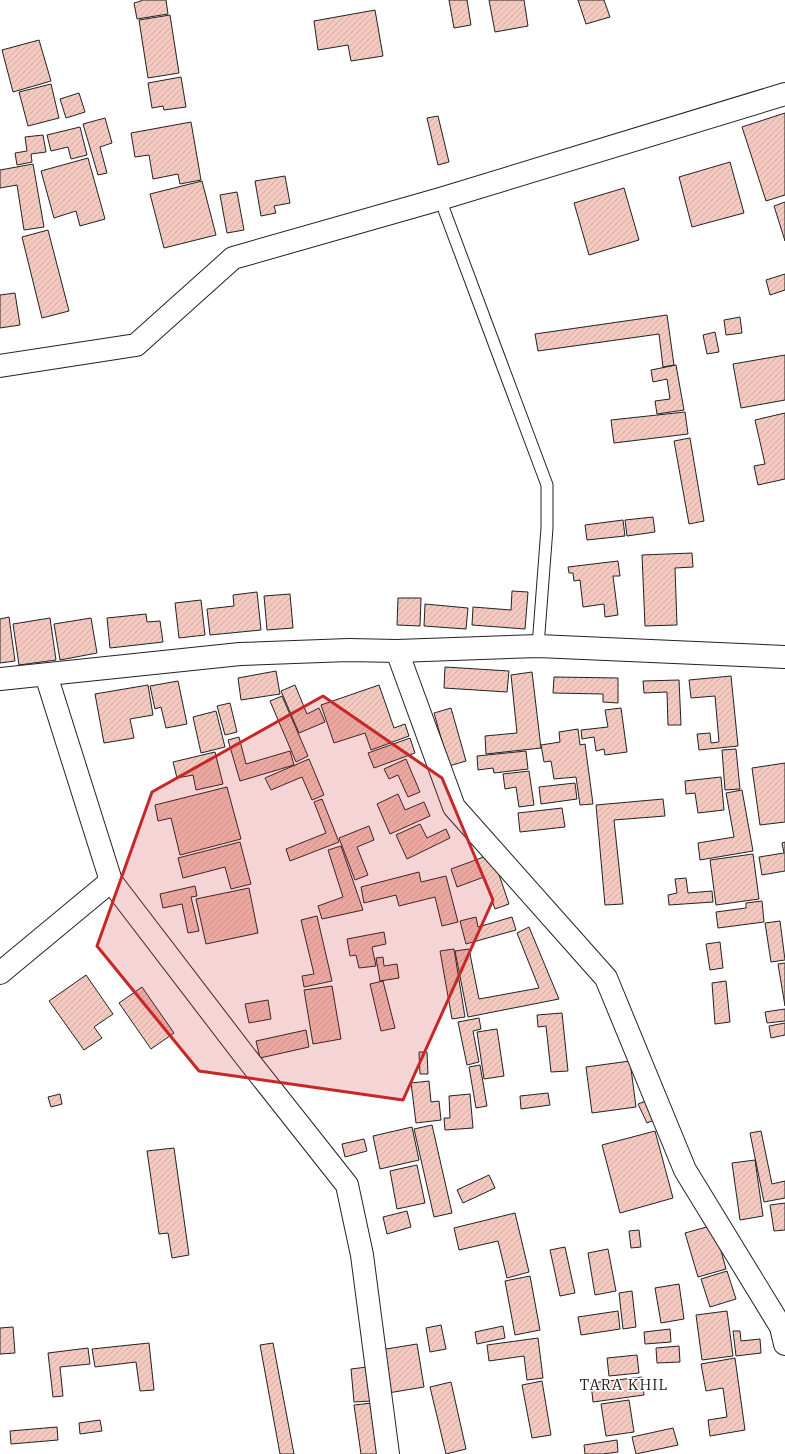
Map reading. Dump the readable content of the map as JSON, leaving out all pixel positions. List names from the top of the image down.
{
  "districts": ["TARA KHIL"]
}
